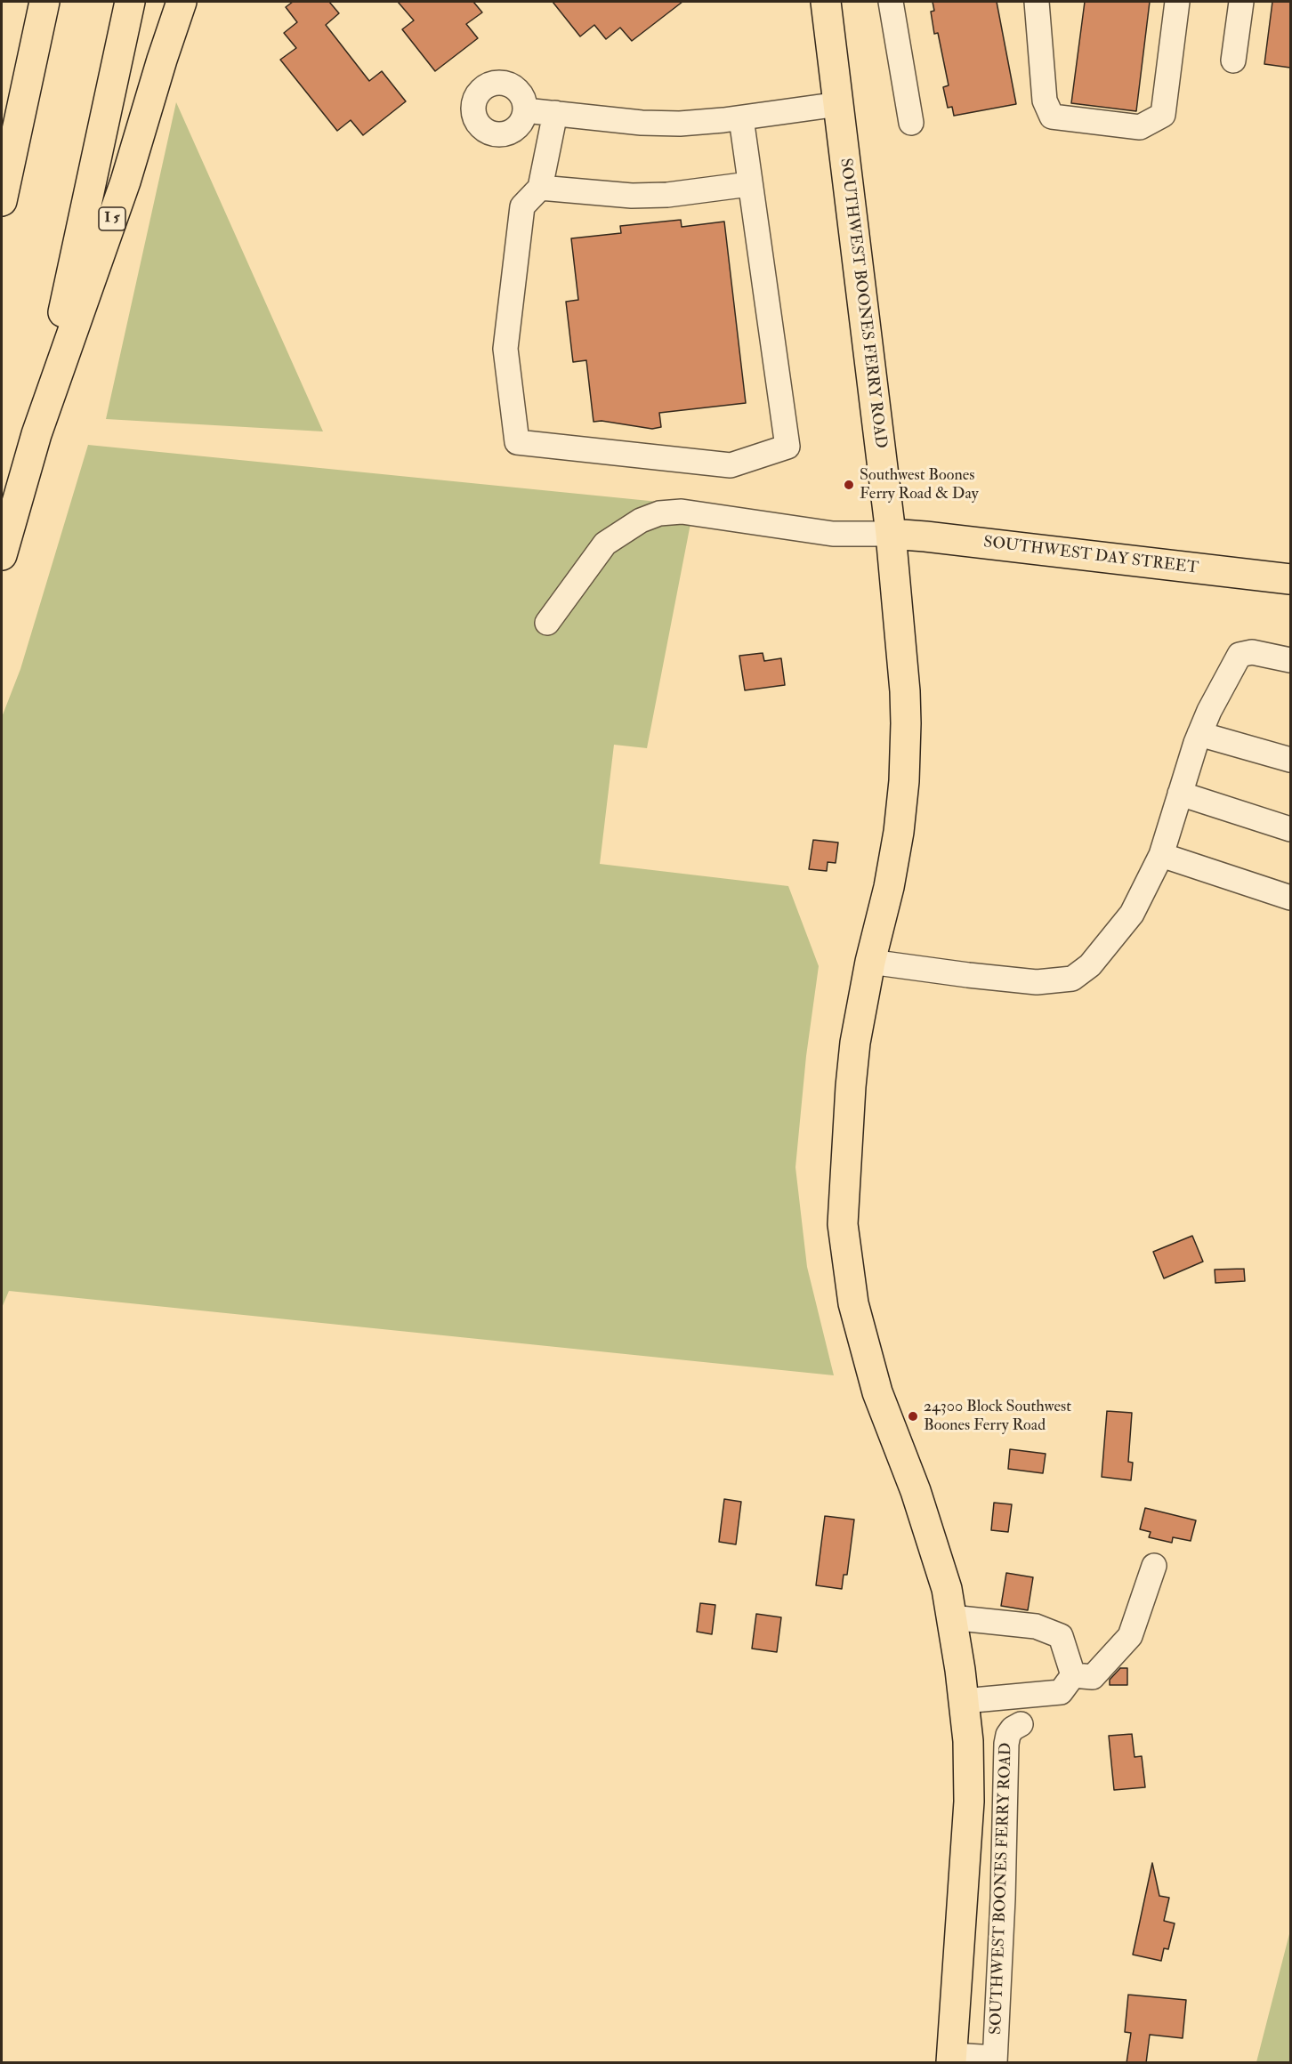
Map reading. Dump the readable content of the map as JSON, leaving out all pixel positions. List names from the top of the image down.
{
  "streets": {
    "main road": ["I 5", "SOUTHWEST BOONES FERRY ROAD", "SOUTHWEST DAY STREET"]
  },
  "crossings": [
    ["SOUTHWEST BOONES FERRY ROAD", "SOUTHWEST DAY STREET"]
  ],
  "places": ["Southwest Boones Ferry Road & Day", "24300 Block Southwest Boones Ferry Road"]
}
